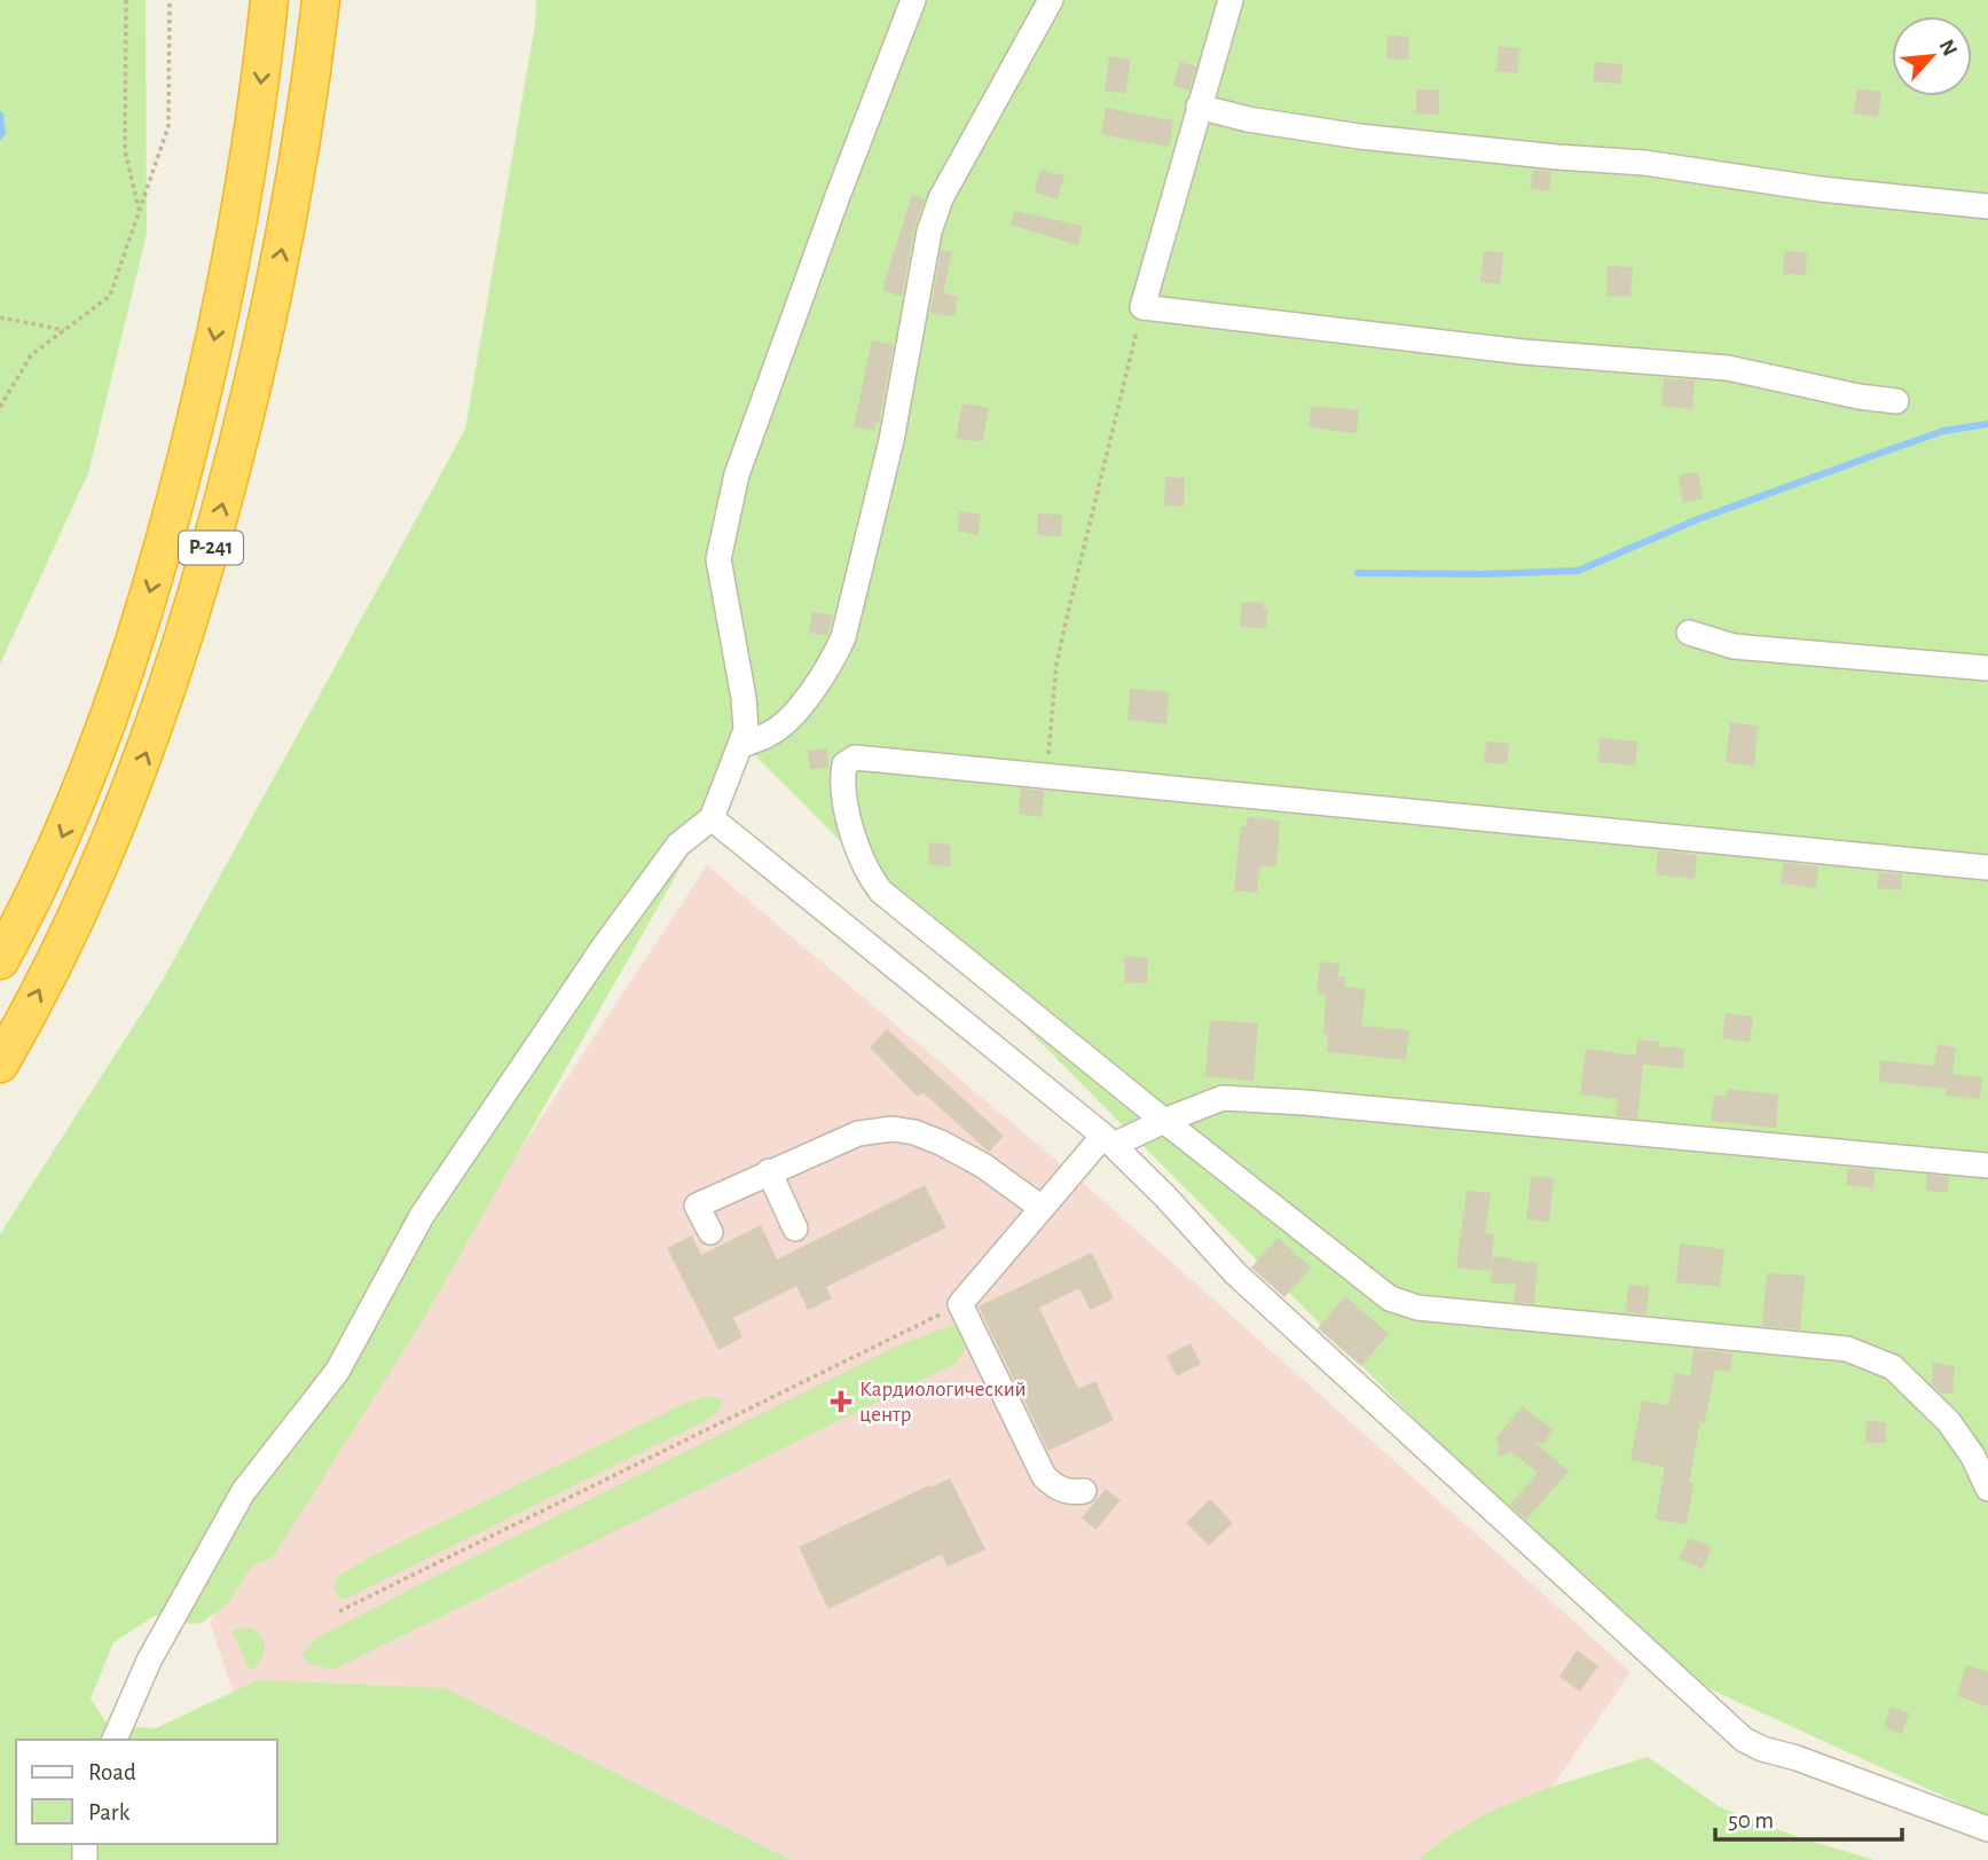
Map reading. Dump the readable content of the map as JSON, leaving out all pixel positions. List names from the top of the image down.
{
  "streets": {
    "highway": ["Р-241"]
  },
  "places": {
    "health": ["Кардиологический центр"]
  },
  "legend": ["Road", "Park"],
  "scale_bar": "50 m",
  "north": "top right"
}
